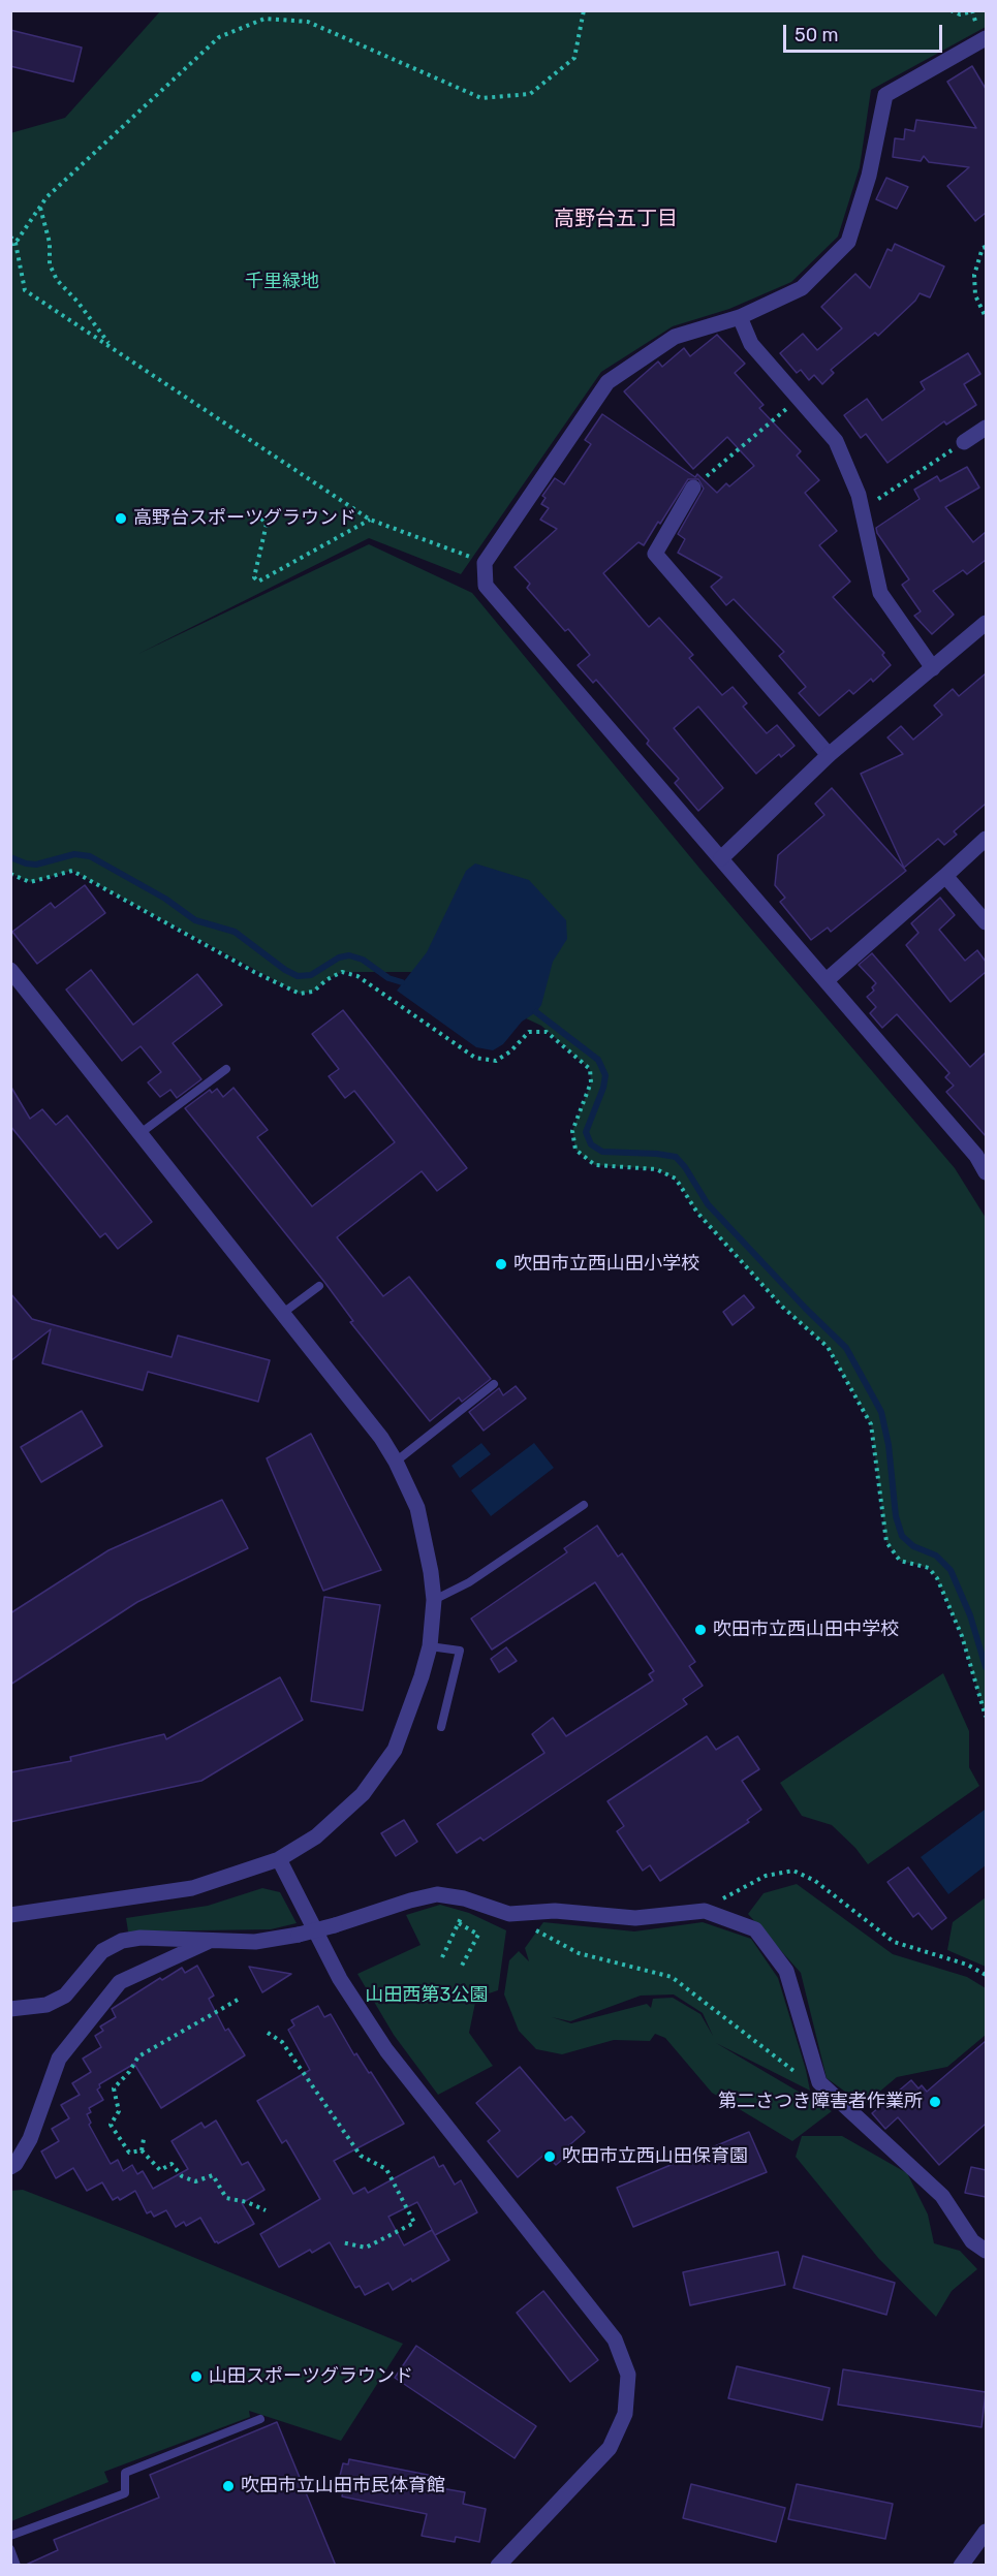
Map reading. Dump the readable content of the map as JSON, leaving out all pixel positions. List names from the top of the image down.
{
  "districts": ["高野台五丁目"],
  "parks": ["千里緑地", "山田西第3公園"],
  "places": [
    "高野台スポーツグラウンド",
    "吹田市立西山田小学校",
    "吹田市立西山田中学校",
    "第二さつき障害者作業所",
    "吹田市立西山田保育園",
    "山田スポーツグラウンド",
    "吹田市立山田市民体育館"
  ],
  "scale_bar": "50 m"
}
